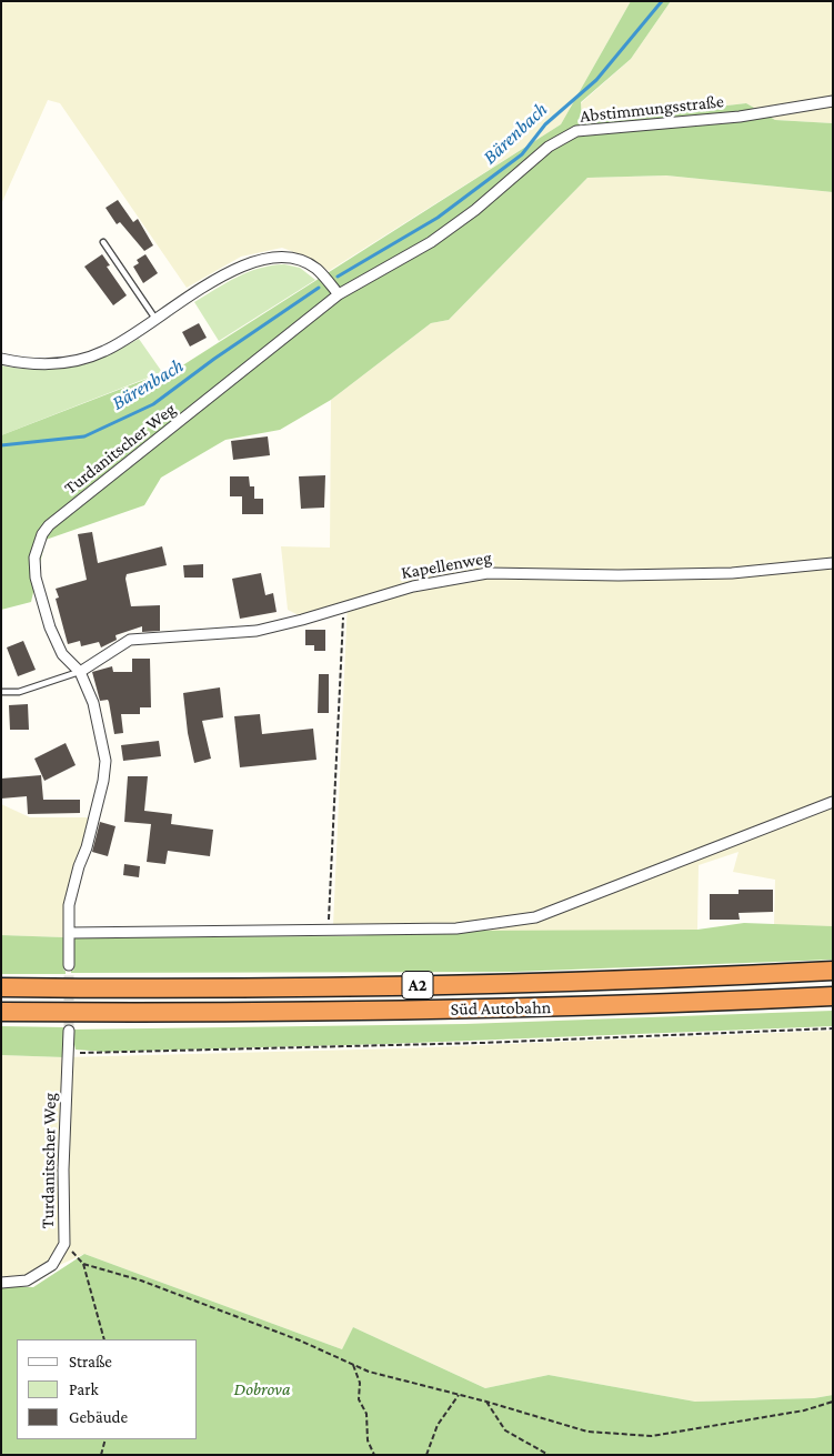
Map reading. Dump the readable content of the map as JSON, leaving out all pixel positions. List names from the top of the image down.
{
  "streets": {
    "highway": ["A2", "Süd Autobahn"],
    "street": ["Abstimmungsstraße", "Turdanitscher Weg", "Kapellenweg"]
  },
  "crossings": [
    ["Abstimmungsstraße", "Turdanitscher Weg"],
    ["Turdanitscher Weg", "Kapellenweg"]
  ],
  "water": ["Bärenbach"],
  "parks": ["Dobrova"],
  "legend": ["Straße", "Park", "Gebäude"]
}
